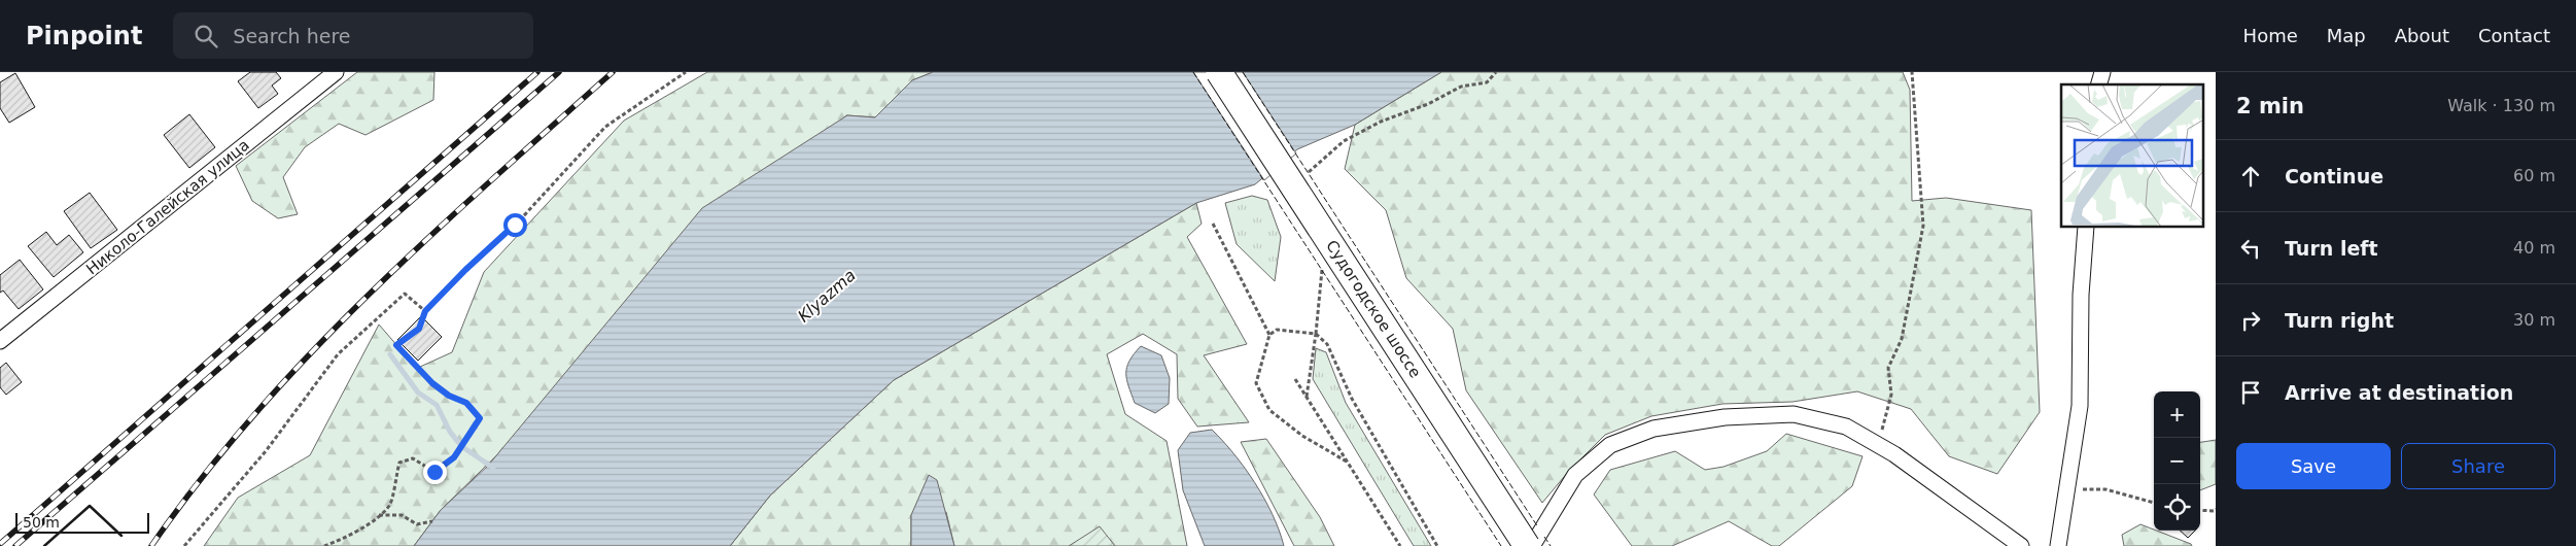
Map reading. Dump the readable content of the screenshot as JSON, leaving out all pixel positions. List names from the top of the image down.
{
  "streets": {
    "main road": ["Судогодское шоссе"],
    "street": ["Николо-Галейская улица"]
  },
  "water": ["Klyazma"],
  "scale_bar": "50 m",
  "page": {
    "header": "Pinpoint",
    "search": "Search here",
    "nav": [
      "Home",
      "Map",
      "About",
      "Contact"
    ],
    "heading": ["2 min", "Walk · 130 m"],
    "list": [
      ["Continue", "60 m"],
      ["Turn left", "40 m"],
      ["Turn right", "30 m"],
      "Arrive at destination"
    ],
    "map_buttons": ["+", "−"],
    "buttons": ["Save", "Share"],
    "scale": "50 m"
  }
}
